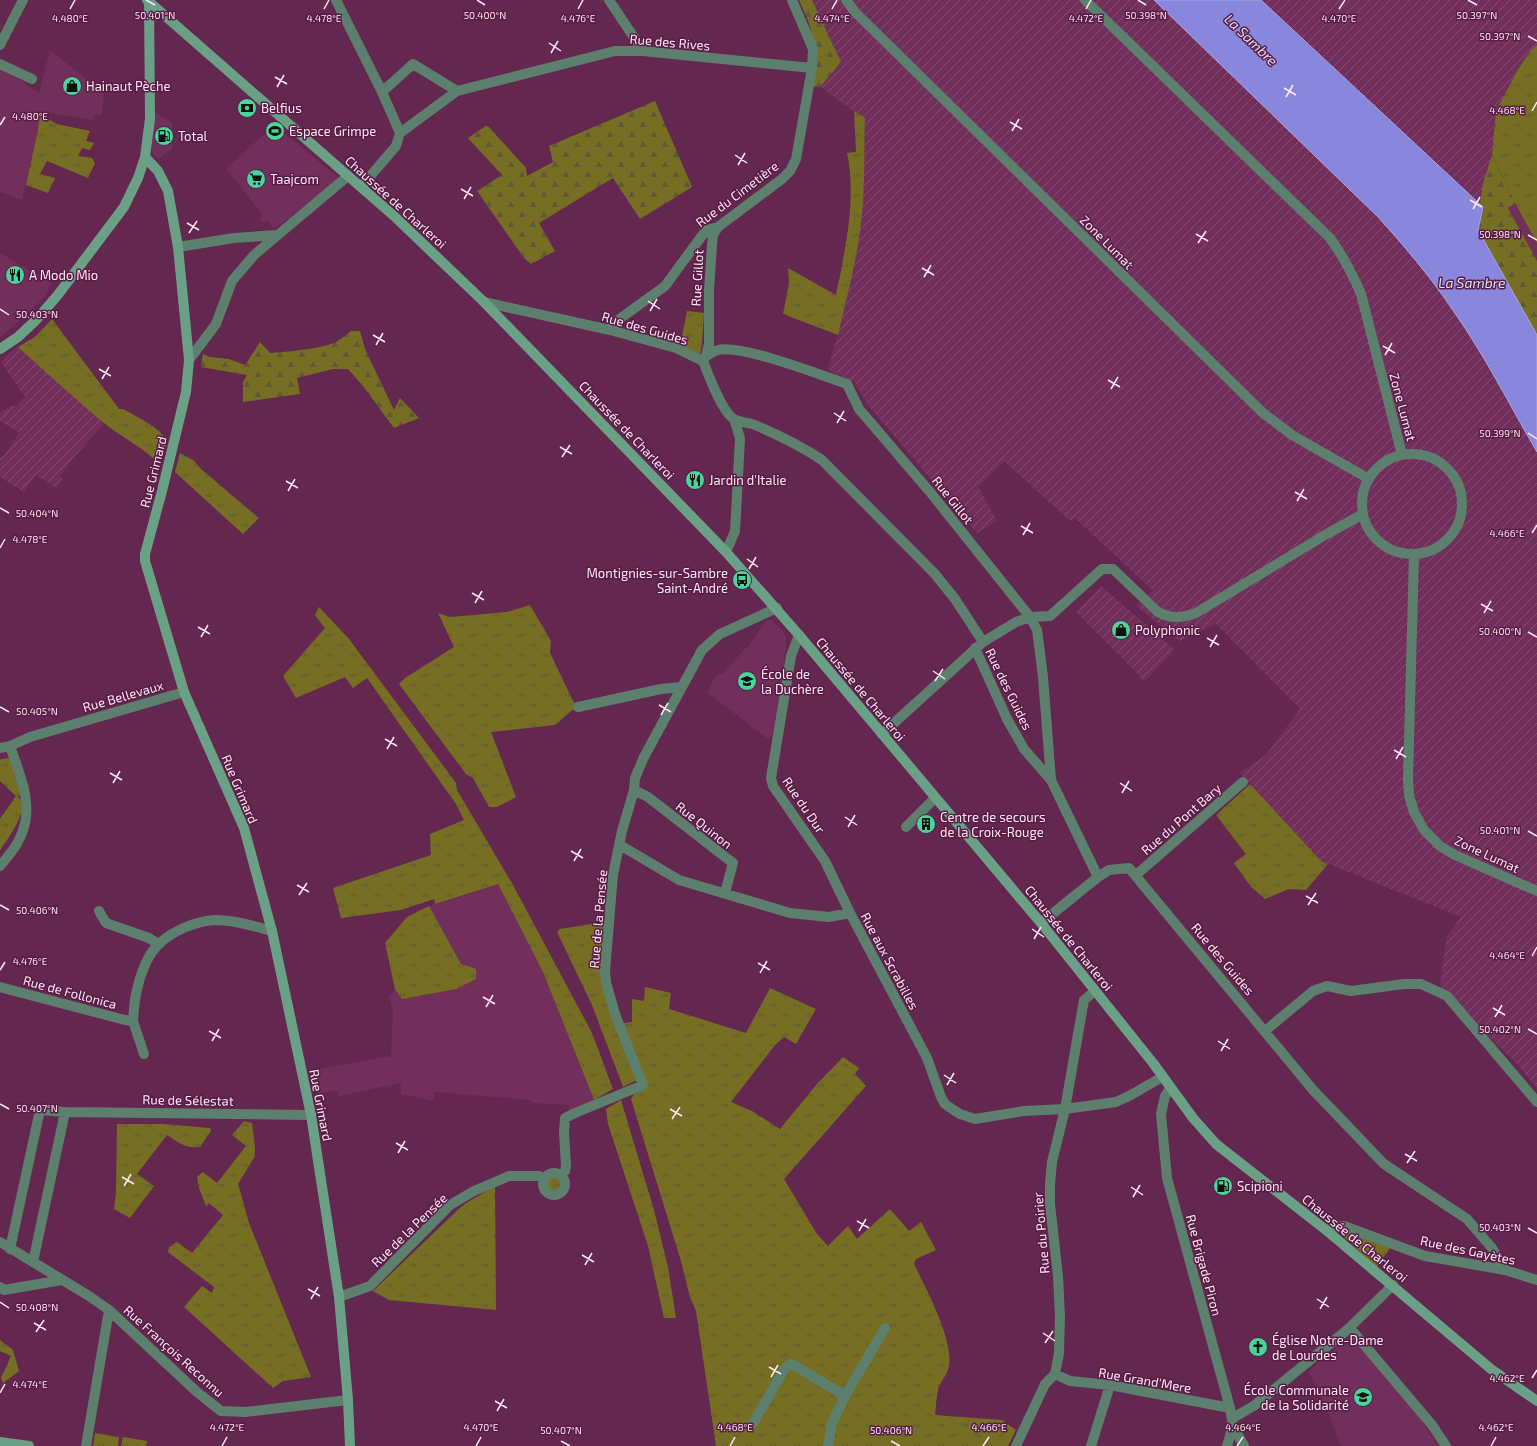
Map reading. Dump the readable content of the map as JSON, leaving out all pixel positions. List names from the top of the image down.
{
  "streets": {
    "main road": ["Chaussée de Charleroi", "Rue Grimard"],
    "street": [
      "Rue des Rives",
      "Rue du Cimetière",
      "Zone Lumat",
      "Rue Gillot",
      "Rue des Guides",
      "Rue Bellevaux",
      "Rue du Dur",
      "Rue du Pont Bary",
      "Rue Quinon",
      "Rue de la Pensée",
      "Rue aux Scrabilles",
      "Rue de Follonica",
      "Rue de Sélestat",
      "Rue du Poirier",
      "Rue des Gayètes",
      "Rue Brigade Piron",
      "Rue François Reconnu",
      "Rue Grand'Mere"
    ]
  },
  "crossings": [
    ["Rue des Rives", "Rue du Cimetière"],
    ["Rue du Cimetière", "Rue Gillot"],
    ["Rue du Cimetière", "Rue des Guides"],
    ["Chaussée de Charleroi", "Rue des Guides"],
    ["Chaussée de Charleroi", "Rue du Dur"],
    ["Chaussée de Charleroi", "Rue aux Scrabilles"],
    ["Chaussée de Charleroi", "Rue du Poirier"],
    ["Chaussée de Charleroi", "Rue des Gayètes"],
    ["Chaussée de Charleroi", "Rue Brigade Piron"],
    ["Rue Gillot", "Rue des Guides"],
    ["Rue des Guides", "Rue du Pont Bary"],
    ["Rue des Guides", "Rue des Gayètes"],
    ["Rue Grimard", "Rue Bellevaux"],
    ["Rue Grimard", "Rue de la Pensée"],
    ["Rue Grimard", "Rue de Follonica"],
    ["Rue Grimard", "Rue de Sélestat"],
    ["Rue Grimard", "Rue François Reconnu"],
    ["Rue du Dur", "Rue aux Scrabilles"],
    ["Rue Quinon", "Rue aux Scrabilles"],
    ["Rue de la Pensée", "Rue aux Scrabilles"],
    ["Rue aux Scrabilles", "Rue du Poirier"],
    ["Rue de Sélestat", "Rue François Reconnu"],
    ["Rue du Poirier", "Rue Grand'Mere"],
    ["Rue Brigade Piron", "Rue Grand'Mere"]
  ],
  "water": ["La Sambre"],
  "places": {
    "shop": ["Hainaut Pèche", "Polyphonic"],
    "bank": ["Belfius"],
    "sports": ["Espace Grimpe"],
    "fuel station": ["Total", "Scipioni"],
    "supermarket": ["Taajcom"],
    "restaurant": ["A Modo Mio", "Jardin d'Italie"],
    "bus stop": ["Montignies-sur-Sambre Saint-André"],
    "school or university": ["École de la Duchère", "École Communale de la Solidarité"],
    "building": ["Centre de secours de la Croix-Rouge"],
    "church": ["Église Notre-Dame de Lourdes"]
  },
  "coordinates": [
    "50.397°N",
    "50.398°N",
    "50.401°N",
    "50.400°N",
    "4.478°E",
    "4.472°E",
    "4.480°E",
    "4.476°E",
    "4.474°E",
    "4.470°E",
    "4.468°E",
    "50.403°N",
    "50.399°N",
    "50.404°N",
    "4.466°E",
    "50.405°N",
    "50.406°N",
    "4.464°E",
    "50.402°N",
    "50.407°N",
    "50.408°N",
    "4.462°E"
  ]
}
